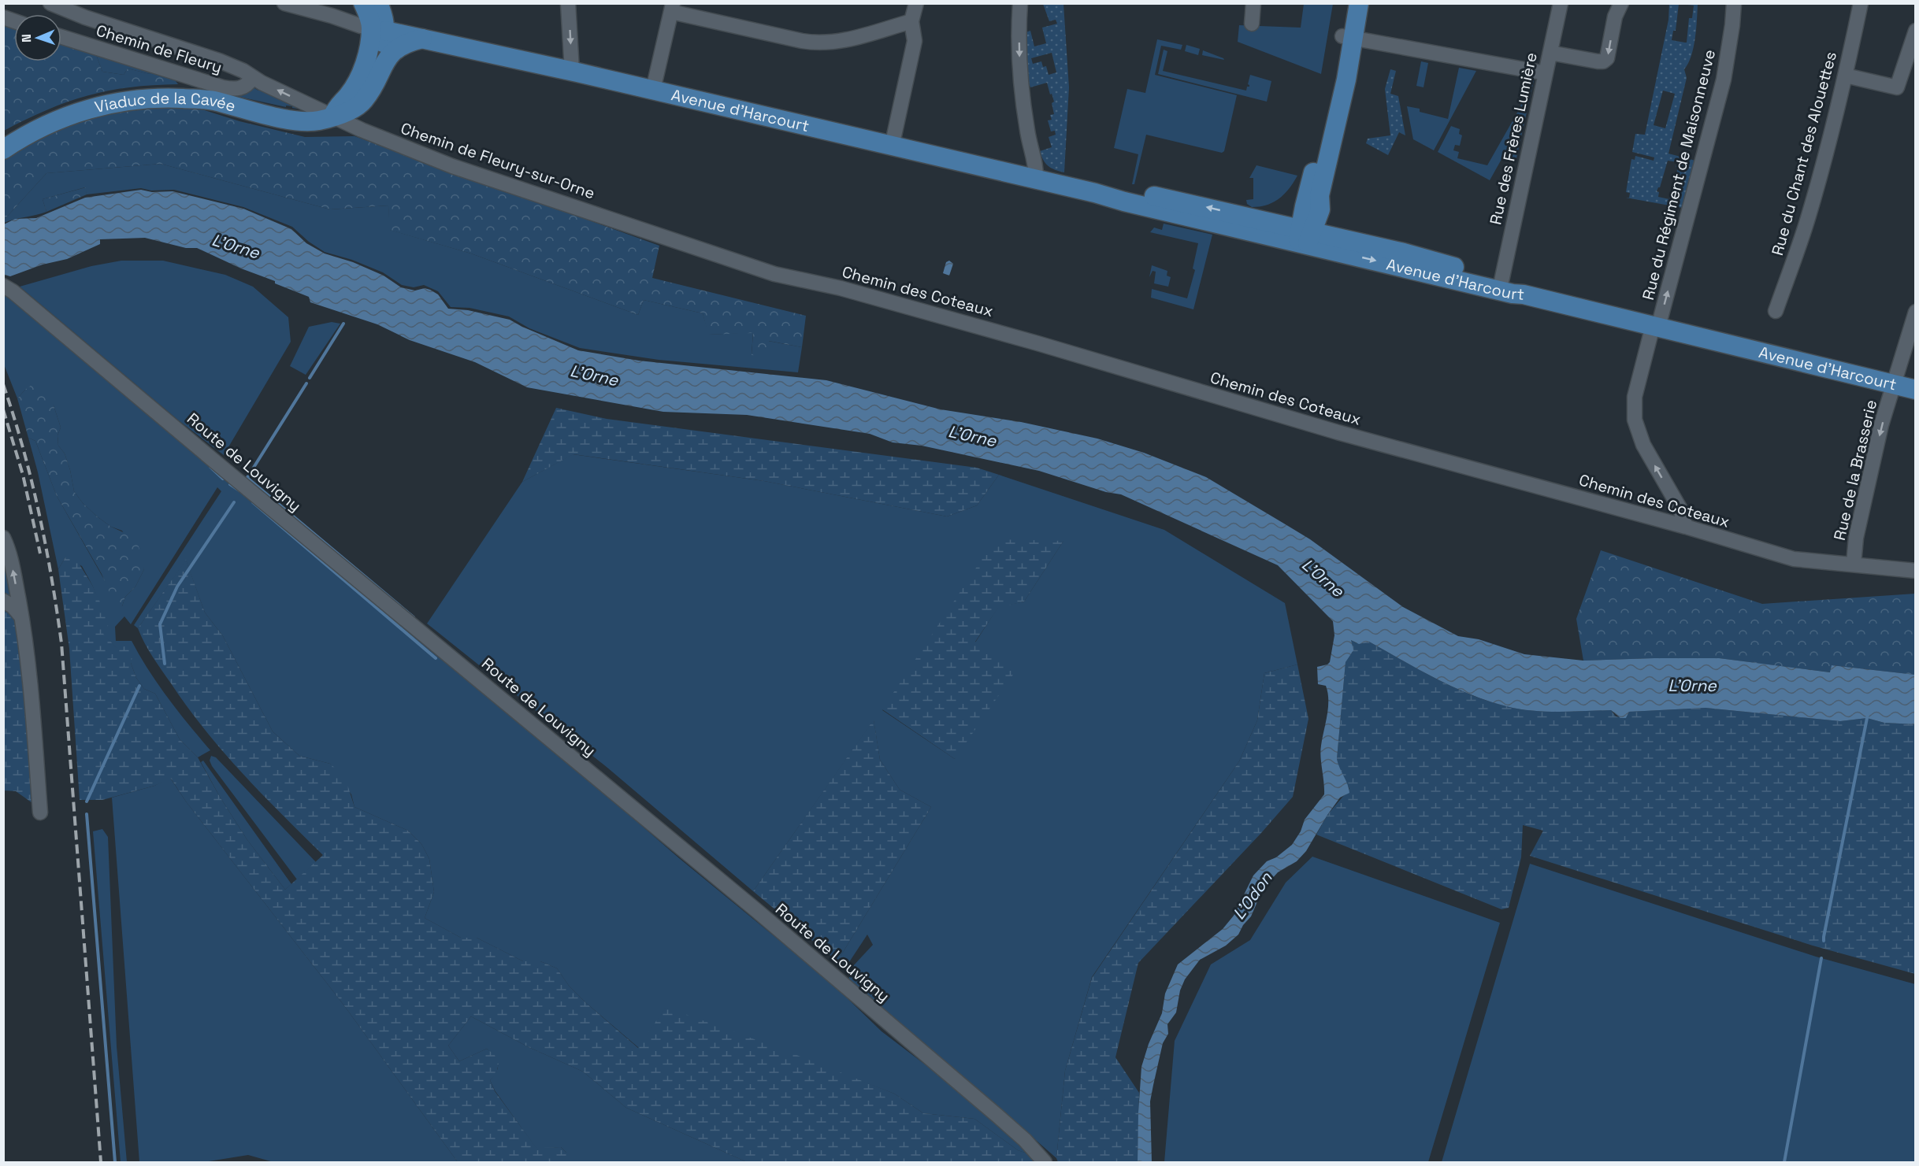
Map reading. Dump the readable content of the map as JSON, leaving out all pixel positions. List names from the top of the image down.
{
  "streets": {
    "main road": ["Viaduc de la Cavée", "Avenue d'Harcourt"],
    "street": [
      "Chemin de Fleury",
      "Rue des Frères Lumière",
      "Rue du Chant des Alouettes",
      "Chemin de Fleury-sur-Orne",
      "Rue du Régiment de Maisonneuve",
      "Chemin des Coteaux",
      "Route de Louvigny",
      "Rue de la Brasserie"
    ]
  },
  "crossings": [
    ["Viaduc de la Cavée", "Chemin de Fleury-sur-Orne"],
    ["Avenue d'Harcourt", "Rue des Frères Lumière"],
    ["Avenue d'Harcourt", "Rue du Régiment de Maisonneuve"],
    ["Avenue d'Harcourt", "Rue de la Brasserie"],
    ["Chemin de Fleury-sur-Orne", "Chemin des Coteaux"],
    ["Rue du Régiment de Maisonneuve", "Chemin des Coteaux"],
    ["Chemin des Coteaux", "Rue de la Brasserie"]
  ],
  "one_way": ["Rue du Régiment de Maisonneuve", "Rue de la Brasserie"],
  "water": ["L'Orne", "L'Odon"],
  "north": "left"
}
